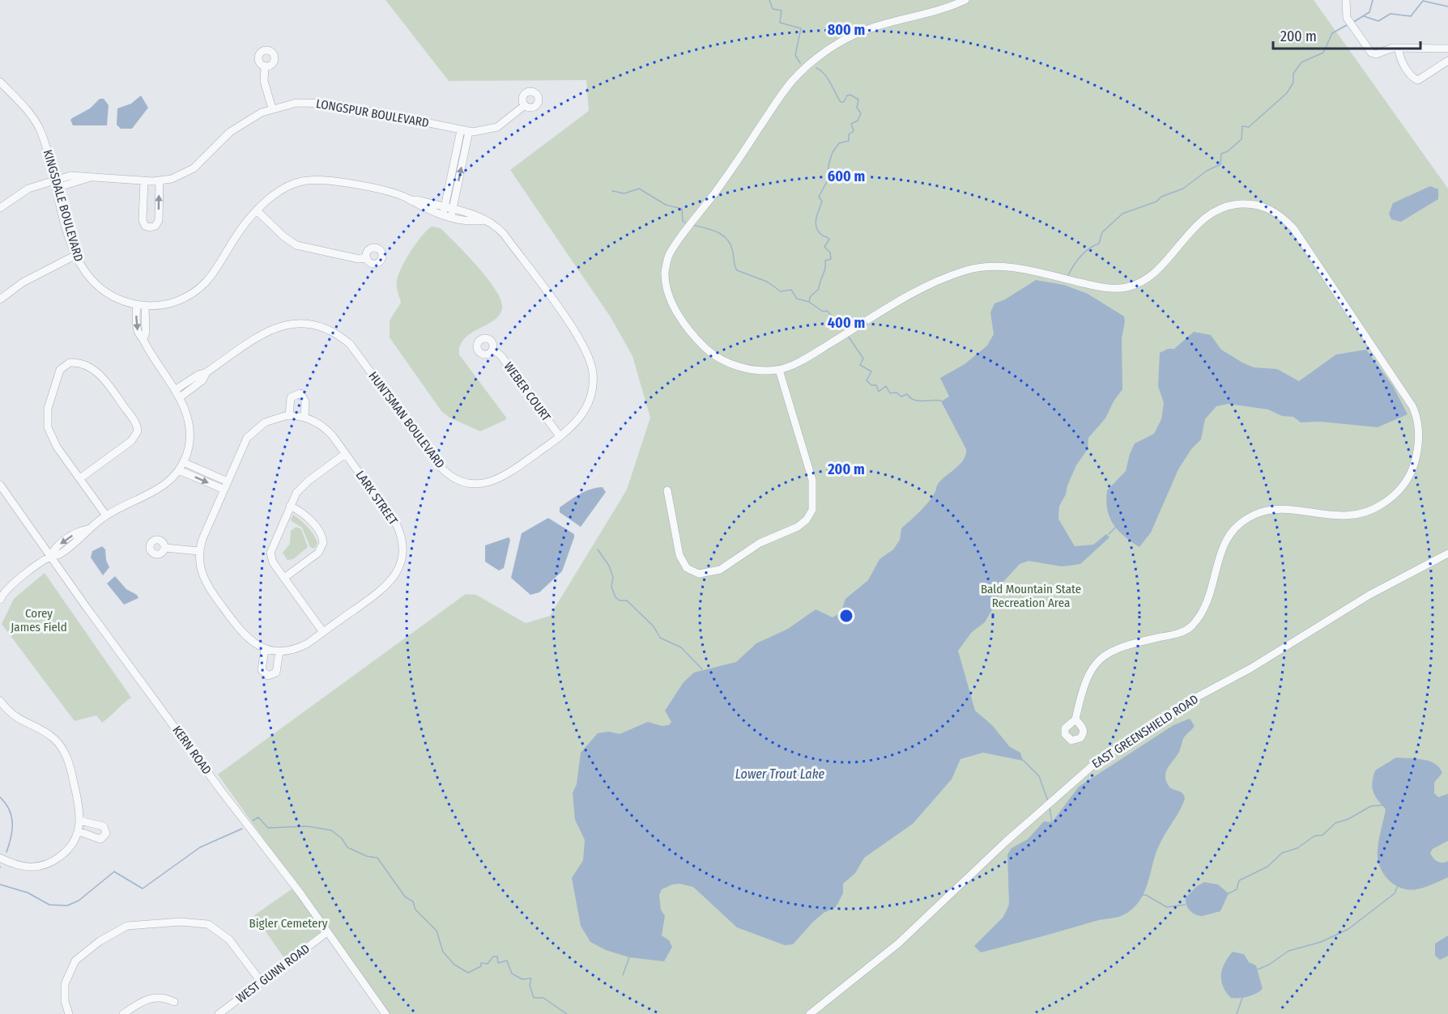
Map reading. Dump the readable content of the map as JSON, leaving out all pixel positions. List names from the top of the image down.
{
  "streets": {
    "street": [
      "LONGSPUR BOULEVARD",
      "KINGSDALE BOULEVARD",
      "WEBER COURT",
      "HUNTSMAN BOULEVARD",
      "LARK STREET",
      "EAST GREENSHIELD ROAD",
      "KERN ROAD",
      "WEST GUNN ROAD"
    ]
  },
  "crossings": [
    ["LONGSPUR BOULEVARD", "KINGSDALE BOULEVARD"],
    ["KINGSDALE BOULEVARD", "HUNTSMAN BOULEVARD"],
    ["WEBER COURT", "HUNTSMAN BOULEVARD"],
    ["KERN ROAD", "WEST GUNN ROAD"]
  ],
  "water": ["Lower Trout Lake"],
  "parks": ["Bald Mountain State Recreation Area", "Corey James Field", "Bigler Cemetery"],
  "scale_bar": "200 m",
  "rings": [
    "800 m",
    "600 m",
    "400 m",
    "200 m"
  ]
}
